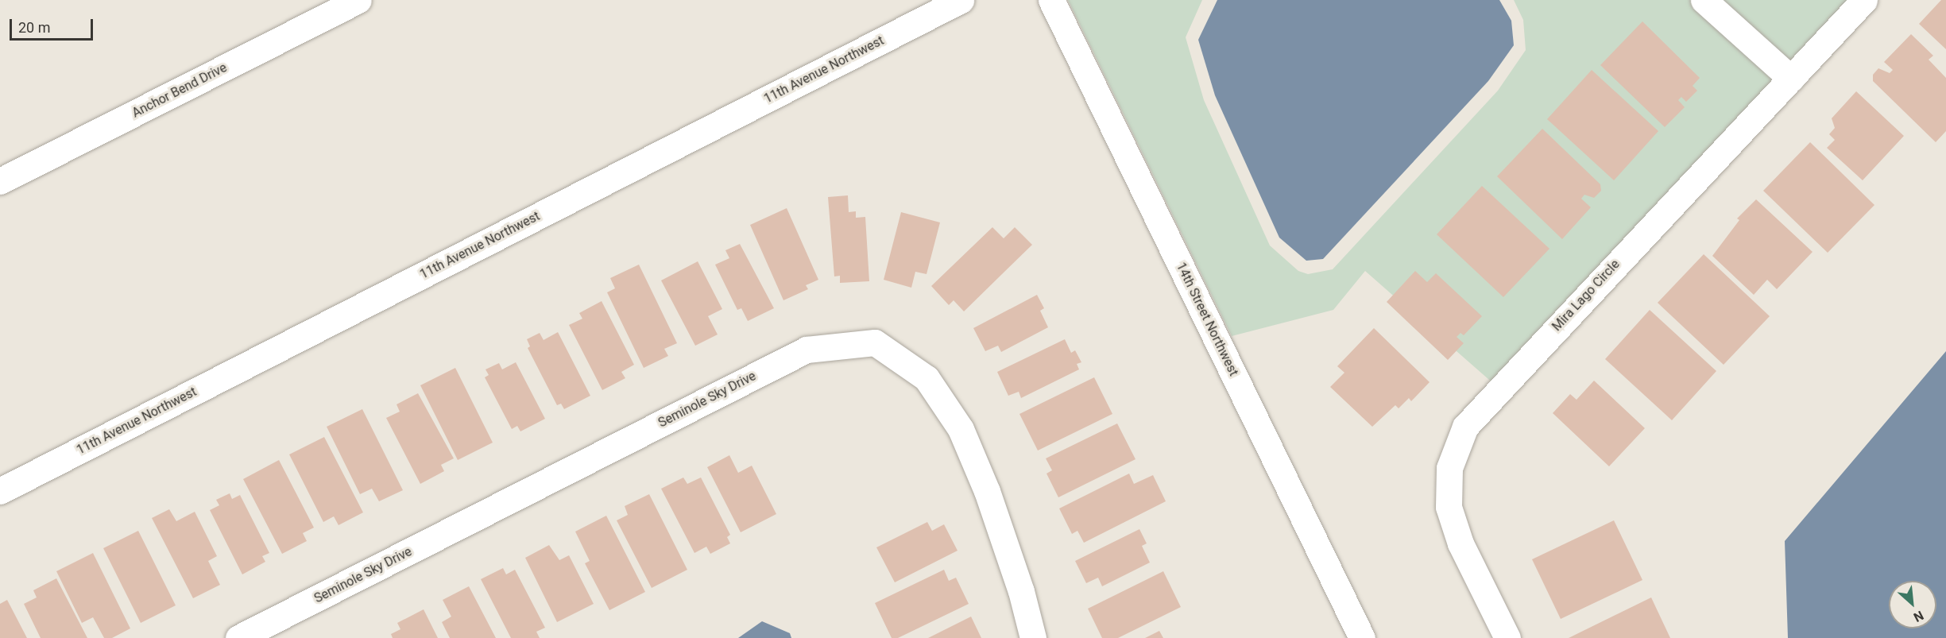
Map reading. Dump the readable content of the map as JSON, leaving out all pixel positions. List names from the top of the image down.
{
  "streets": {
    "street": [
      "11th Avenue Northwest",
      "Anchor Bend Drive",
      "Mira Lago Circle",
      "14th Street Northwest",
      "Seminole Sky Drive"
    ]
  },
  "scale_bar": "20 m",
  "north": "bottom right"
}
